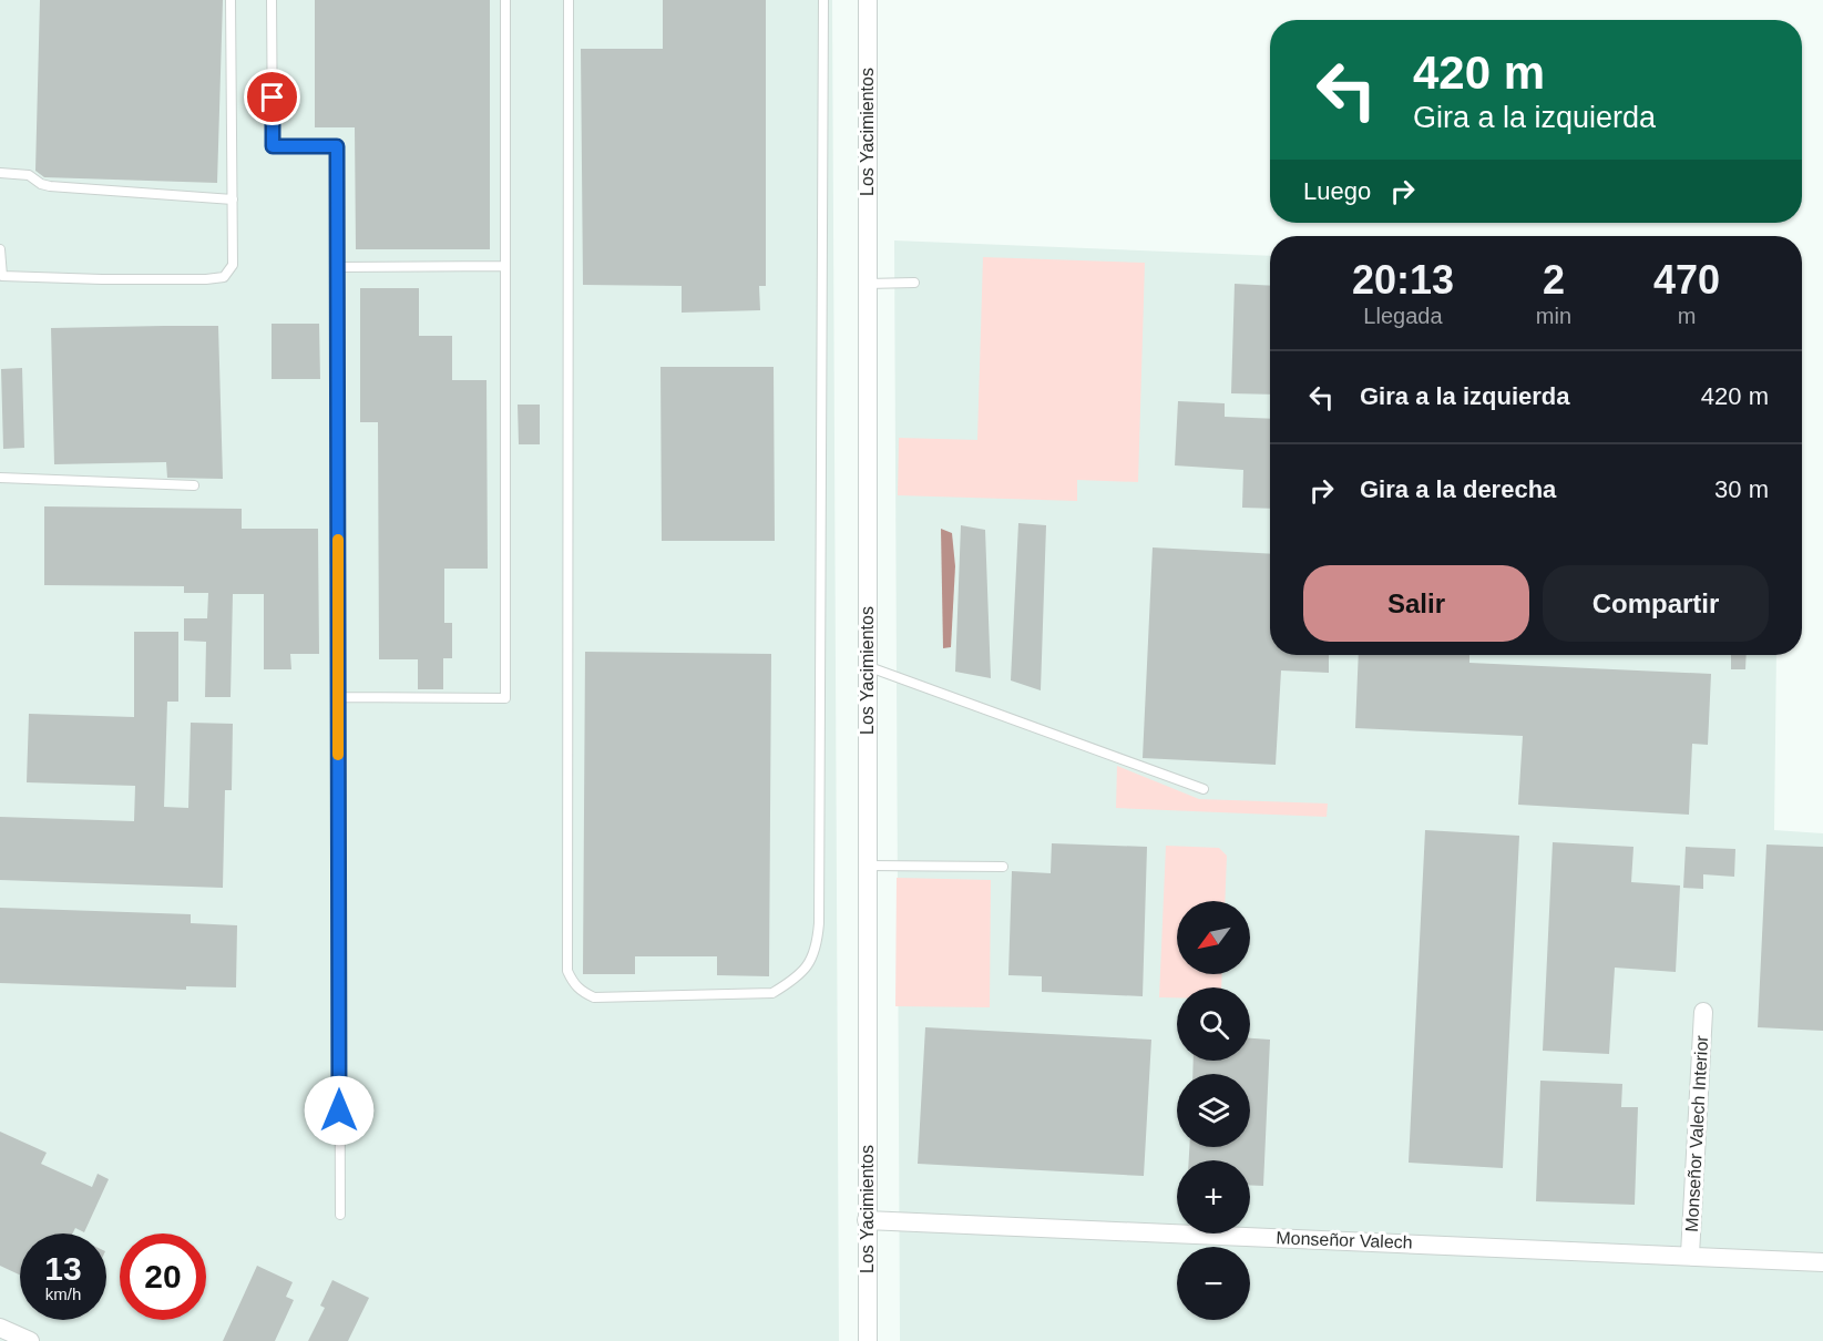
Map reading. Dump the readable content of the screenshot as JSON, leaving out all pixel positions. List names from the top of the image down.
{
  "streets": {
    "street": ["Los Yacimientos", "Monseñor Valech Interior", "Monseñor Valech"]
  },
  "crossings": [
    ["Los Yacimientos", "Monseñor Valech"],
    ["Monseñor Valech Interior", "Monseñor Valech"]
  ],
  "north": "bottom left",
  "page": {
    "turn": ["420 m", "Gira a la izquierda"],
    "then": "Luego",
    "eta": [
      "20:13",
      "Llegada",
      "2",
      "min",
      "470",
      "m"
    ],
    "list": [
      {
        "name": "Gira a la izquierda",
        "value": "420 m"
      },
      {
        "name": "Gira a la derecha",
        "value": "30 m"
      }
    ],
    "buttons": ["Salir", "Compartir"],
    "map_buttons": ["+", "−"],
    "speed": "13 km/h",
    "limit": "20"
  }
}
